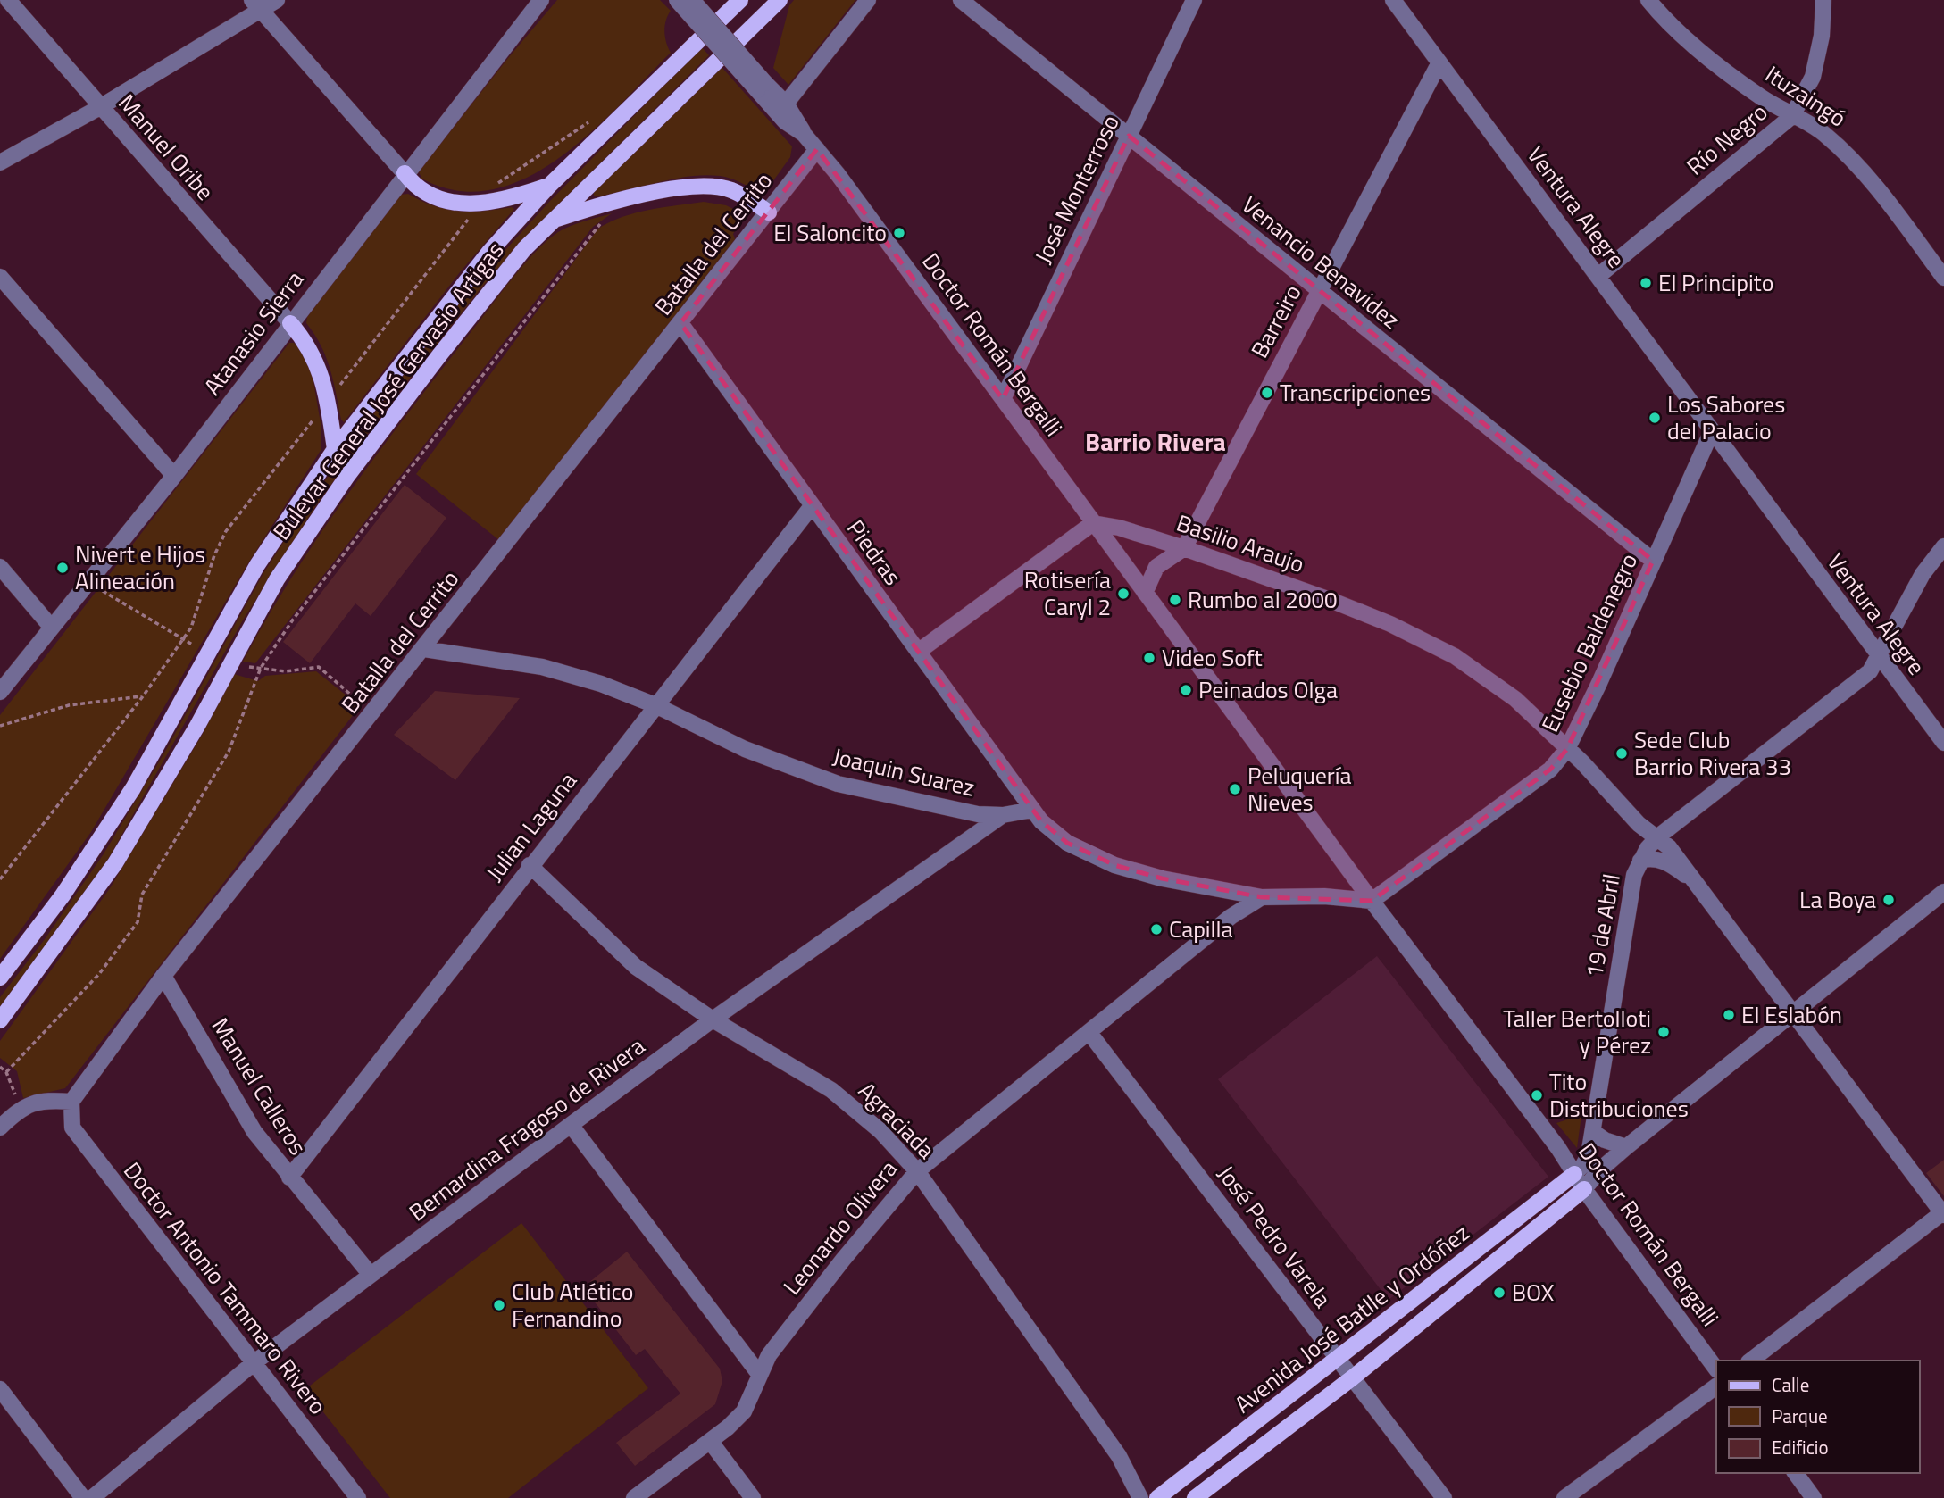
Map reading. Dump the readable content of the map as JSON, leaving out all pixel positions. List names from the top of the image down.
{
  "streets": {
    "main road": ["Bulevar General José Gervasio Artigas", "Avenida José Batlle y Ordóñez"],
    "street": [
      "Ituzaingó",
      "Río Negro",
      "Manuel Oribe",
      "José Monterroso",
      "Ventura Alegre",
      "Batalla del Cerrito",
      "Venancio Benavidez",
      "Barreiro",
      "Atanasio Sierra",
      "Doctor Román Bergalli",
      "Basilio Araujo",
      "Piedras",
      "Eusebio Baldenegro",
      "Joaquin Suarez",
      "Julian Laguna",
      "19 de Abril",
      "Manuel Calleros",
      "Agraciada",
      "Bernardina Fragoso de Rivera",
      "Leonardo Olivera",
      "José Pedro Varela",
      "Doctor Antonio Tammaro Rivero"
    ]
  },
  "crossings": [
    ["Ituzaingó", "Río Negro"],
    ["Río Negro", "Ventura Alegre"],
    ["Manuel Oribe", "Atanasio Sierra"],
    ["José Monterroso", "Venancio Benavidez"],
    ["José Monterroso", "Doctor Román Bergalli"],
    ["Ventura Alegre", "Barreiro"],
    ["Ventura Alegre", "Eusebio Baldenegro"],
    ["Ventura Alegre", "19 de Abril"],
    ["Batalla del Cerrito", "Doctor Román Bergalli"],
    ["Batalla del Cerrito", "Piedras"],
    ["Batalla del Cerrito", "Joaquin Suarez"],
    ["Batalla del Cerrito", "Manuel Calleros"],
    ["Batalla del Cerrito", "Doctor Antonio Tammaro Rivero"],
    ["Venancio Benavidez", "Barreiro"],
    ["Venancio Benavidez", "Eusebio Baldenegro"],
    ["Barreiro", "Doctor Román Bergalli"],
    ["Barreiro", "Basilio Araujo"],
    ["Doctor Román Bergalli", "Basilio Araujo"],
    ["Doctor Román Bergalli", "Eusebio Baldenegro"],
    ["Doctor Román Bergalli", "19 de Abril"],
    ["Doctor Román Bergalli", "Avenida José Batlle y Ordóñez"],
    ["Basilio Araujo", "Eusebio Baldenegro"],
    ["Basilio Araujo", "19 de Abril"],
    ["Piedras", "Joaquin Suarez"],
    ["Piedras", "Julian Laguna"],
    ["Joaquin Suarez", "Julian Laguna"],
    ["Joaquin Suarez", "Bernardina Fragoso de Rivera"],
    ["Julian Laguna", "Manuel Calleros"],
    ["Julian Laguna", "Agraciada"],
    ["19 de Abril", "Avenida José Batlle y Ordóñez"],
    ["Manuel Calleros", "Bernardina Fragoso de Rivera"],
    ["Agraciada", "Bernardina Fragoso de Rivera"],
    ["Agraciada", "Leonardo Olivera"],
    ["Bernardina Fragoso de Rivera", "Doctor Antonio Tammaro Rivero"],
    ["Leonardo Olivera", "José Pedro Varela"],
    ["José Pedro Varela", "Avenida José Batlle y Ordóñez"]
  ],
  "districts": ["Barrio Rivera"],
  "places": [
    "El Saloncito",
    "El Principito",
    "Transcripciones",
    "Los Sabores del Palacio",
    "Nivert e Hijos Alineación",
    "Rotisería Caryl 2",
    "Rumbo al 2000",
    "Video Soft",
    "Peinados Olga",
    "Sede Club Barrio Rivera 33",
    "Peluquería Nieves",
    "La Boya",
    "Capilla",
    "El Eslabón",
    "Taller Bertolloti y Pérez",
    "Tito Distribuciones",
    "BOX",
    "Club Atlético Fernandino"
  ],
  "legend": ["Calle", "Parque", "Edificio"]
}
